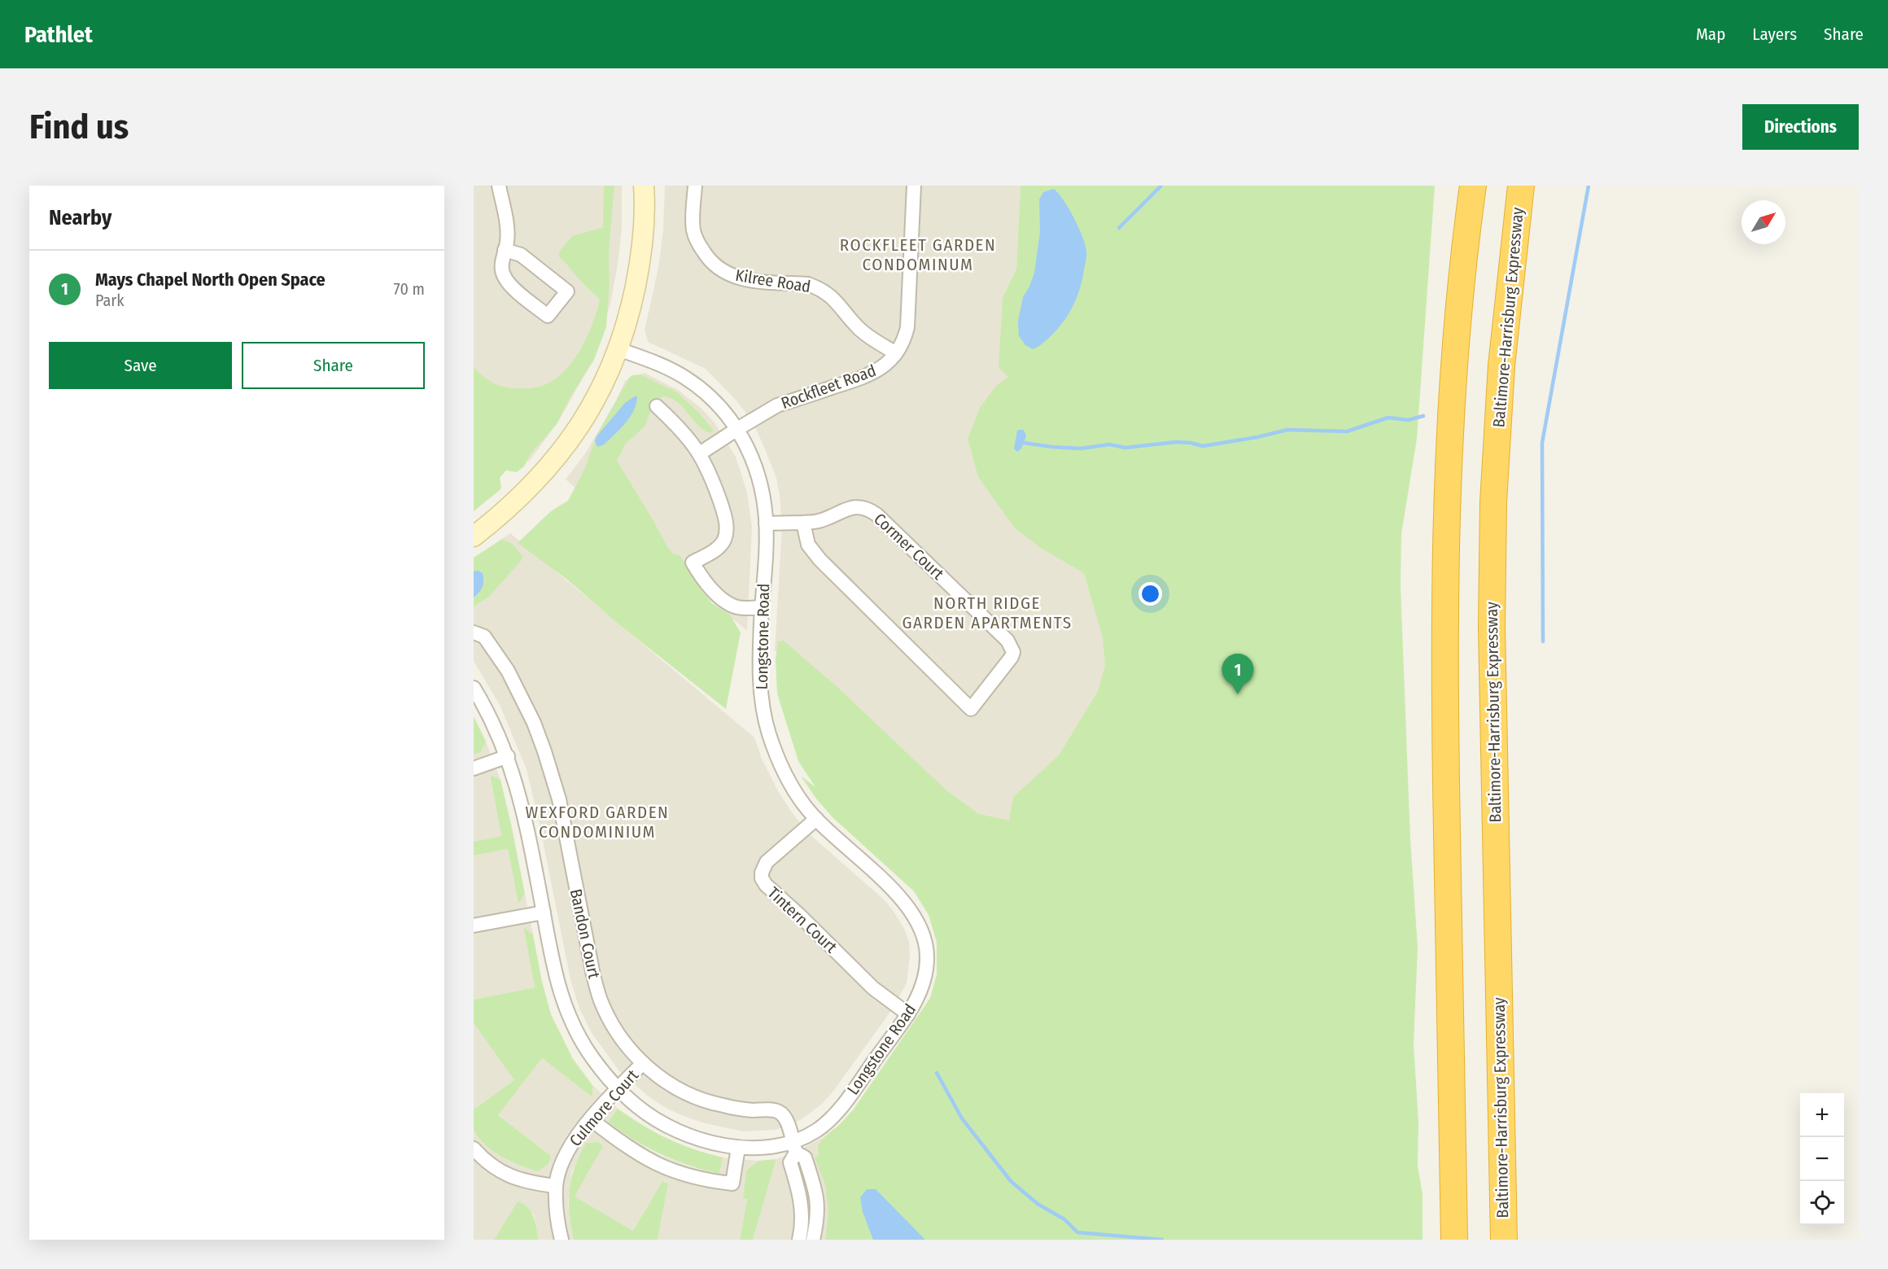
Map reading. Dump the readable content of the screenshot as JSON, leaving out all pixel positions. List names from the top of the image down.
{
  "streets": {
    "highway": ["Baltimore-Harrisburg Expressway"],
    "street": [
      "Kilree Road",
      "Rockfleet Road",
      "Cormer Court",
      "Longstone Road",
      "Tintern Court",
      "Bandon Court",
      "Culmore Court"
    ]
  },
  "crossings": [
    ["Kilree Road", "Rockfleet Road"],
    ["Rockfleet Road", "Longstone Road"],
    ["Cormer Court", "Longstone Road"],
    ["Longstone Road", "Tintern Court"],
    ["Longstone Road", "Bandon Court"],
    ["Longstone Road", "Culmore Court"],
    ["Bandon Court", "Culmore Court"]
  ],
  "districts": ["ROCKFLEET GARDEN CONDOMINUM", "NORTH RIDGE GARDEN APARTMENTS", "WEXFORD GARDEN CONDOMINIUM"],
  "north": "top right",
  "page": {
    "header": "Pathlet",
    "nav": ["Map", "Layers", "Share"],
    "buttons": [
      "Directions",
      ["Save", "Share"]
    ],
    "title": "Find us",
    "heading": "Nearby",
    "list": [
      {
        "mark": "1",
        "name": "Mays Chapel North Open Space",
        "note": "Park",
        "value": "70 m"
      }
    ],
    "pins": "1",
    "map_buttons": ["+", "−"]
  }
}
